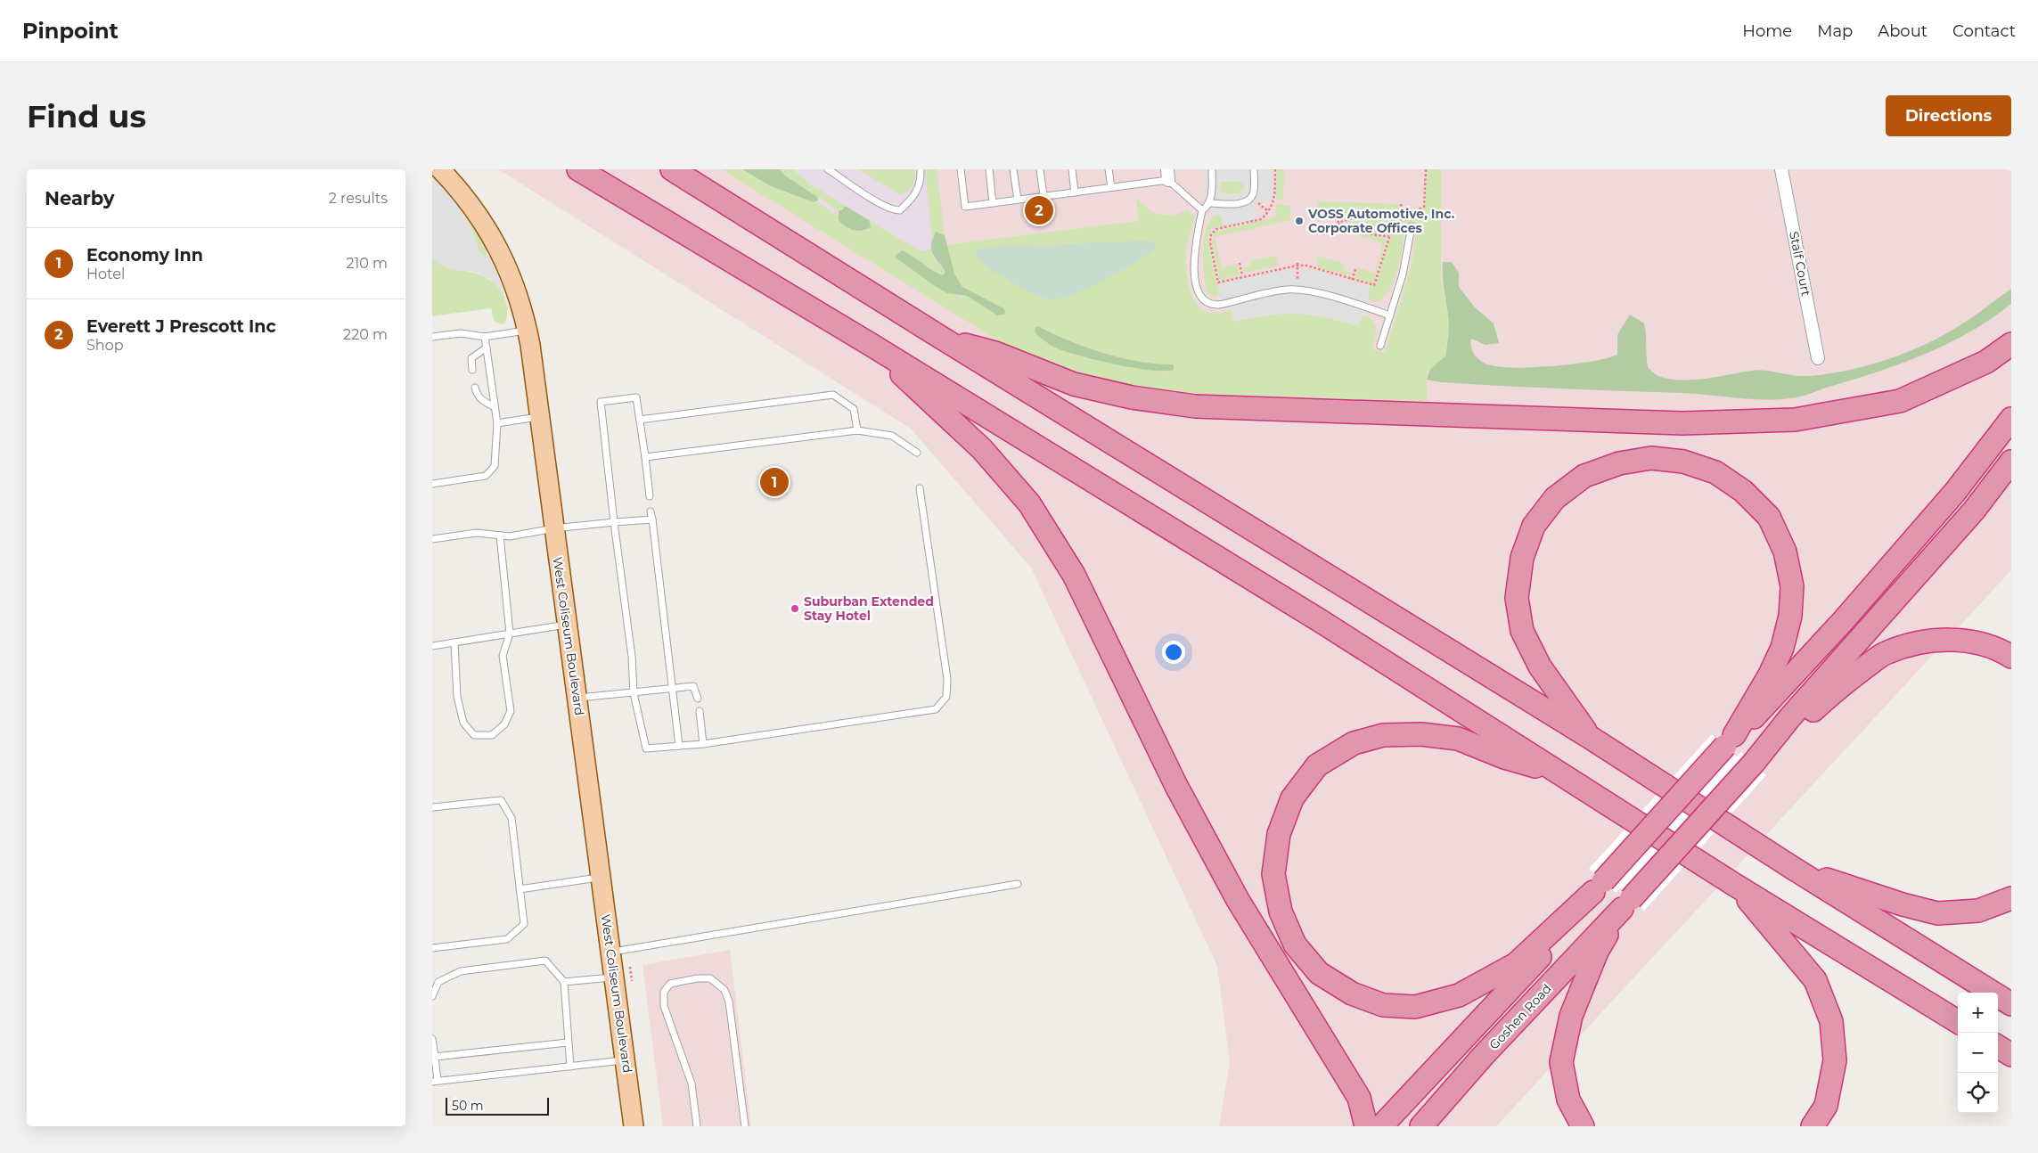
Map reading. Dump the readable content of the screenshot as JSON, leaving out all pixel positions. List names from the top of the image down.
{
  "streets": {
    "highway": ["Goshen Road"],
    "main road": ["West Coliseum Boulevard"],
    "street": ["Stalf Court"]
  },
  "places": ["VOSS Automotive, Inc. Corporate Offices", "Suburban Extended Stay Hotel"],
  "scale_bar": "50 m",
  "page": {
    "header": "Pinpoint",
    "nav": [
      "Home",
      "Map",
      "About",
      "Contact"
    ],
    "buttons": "Directions",
    "title": "Find us",
    "heading": ["Nearby", "2 results"],
    "pins": ["2", "1"],
    "list": [
      {
        "mark": "1",
        "name": "Economy Inn",
        "note": "Hotel",
        "value": "210 m"
      },
      {
        "mark": "2",
        "name": "Everett J Prescott Inc",
        "note": "Shop",
        "value": "220 m"
      }
    ],
    "map_buttons": ["+", "−"],
    "scale": "50 m"
  }
}
